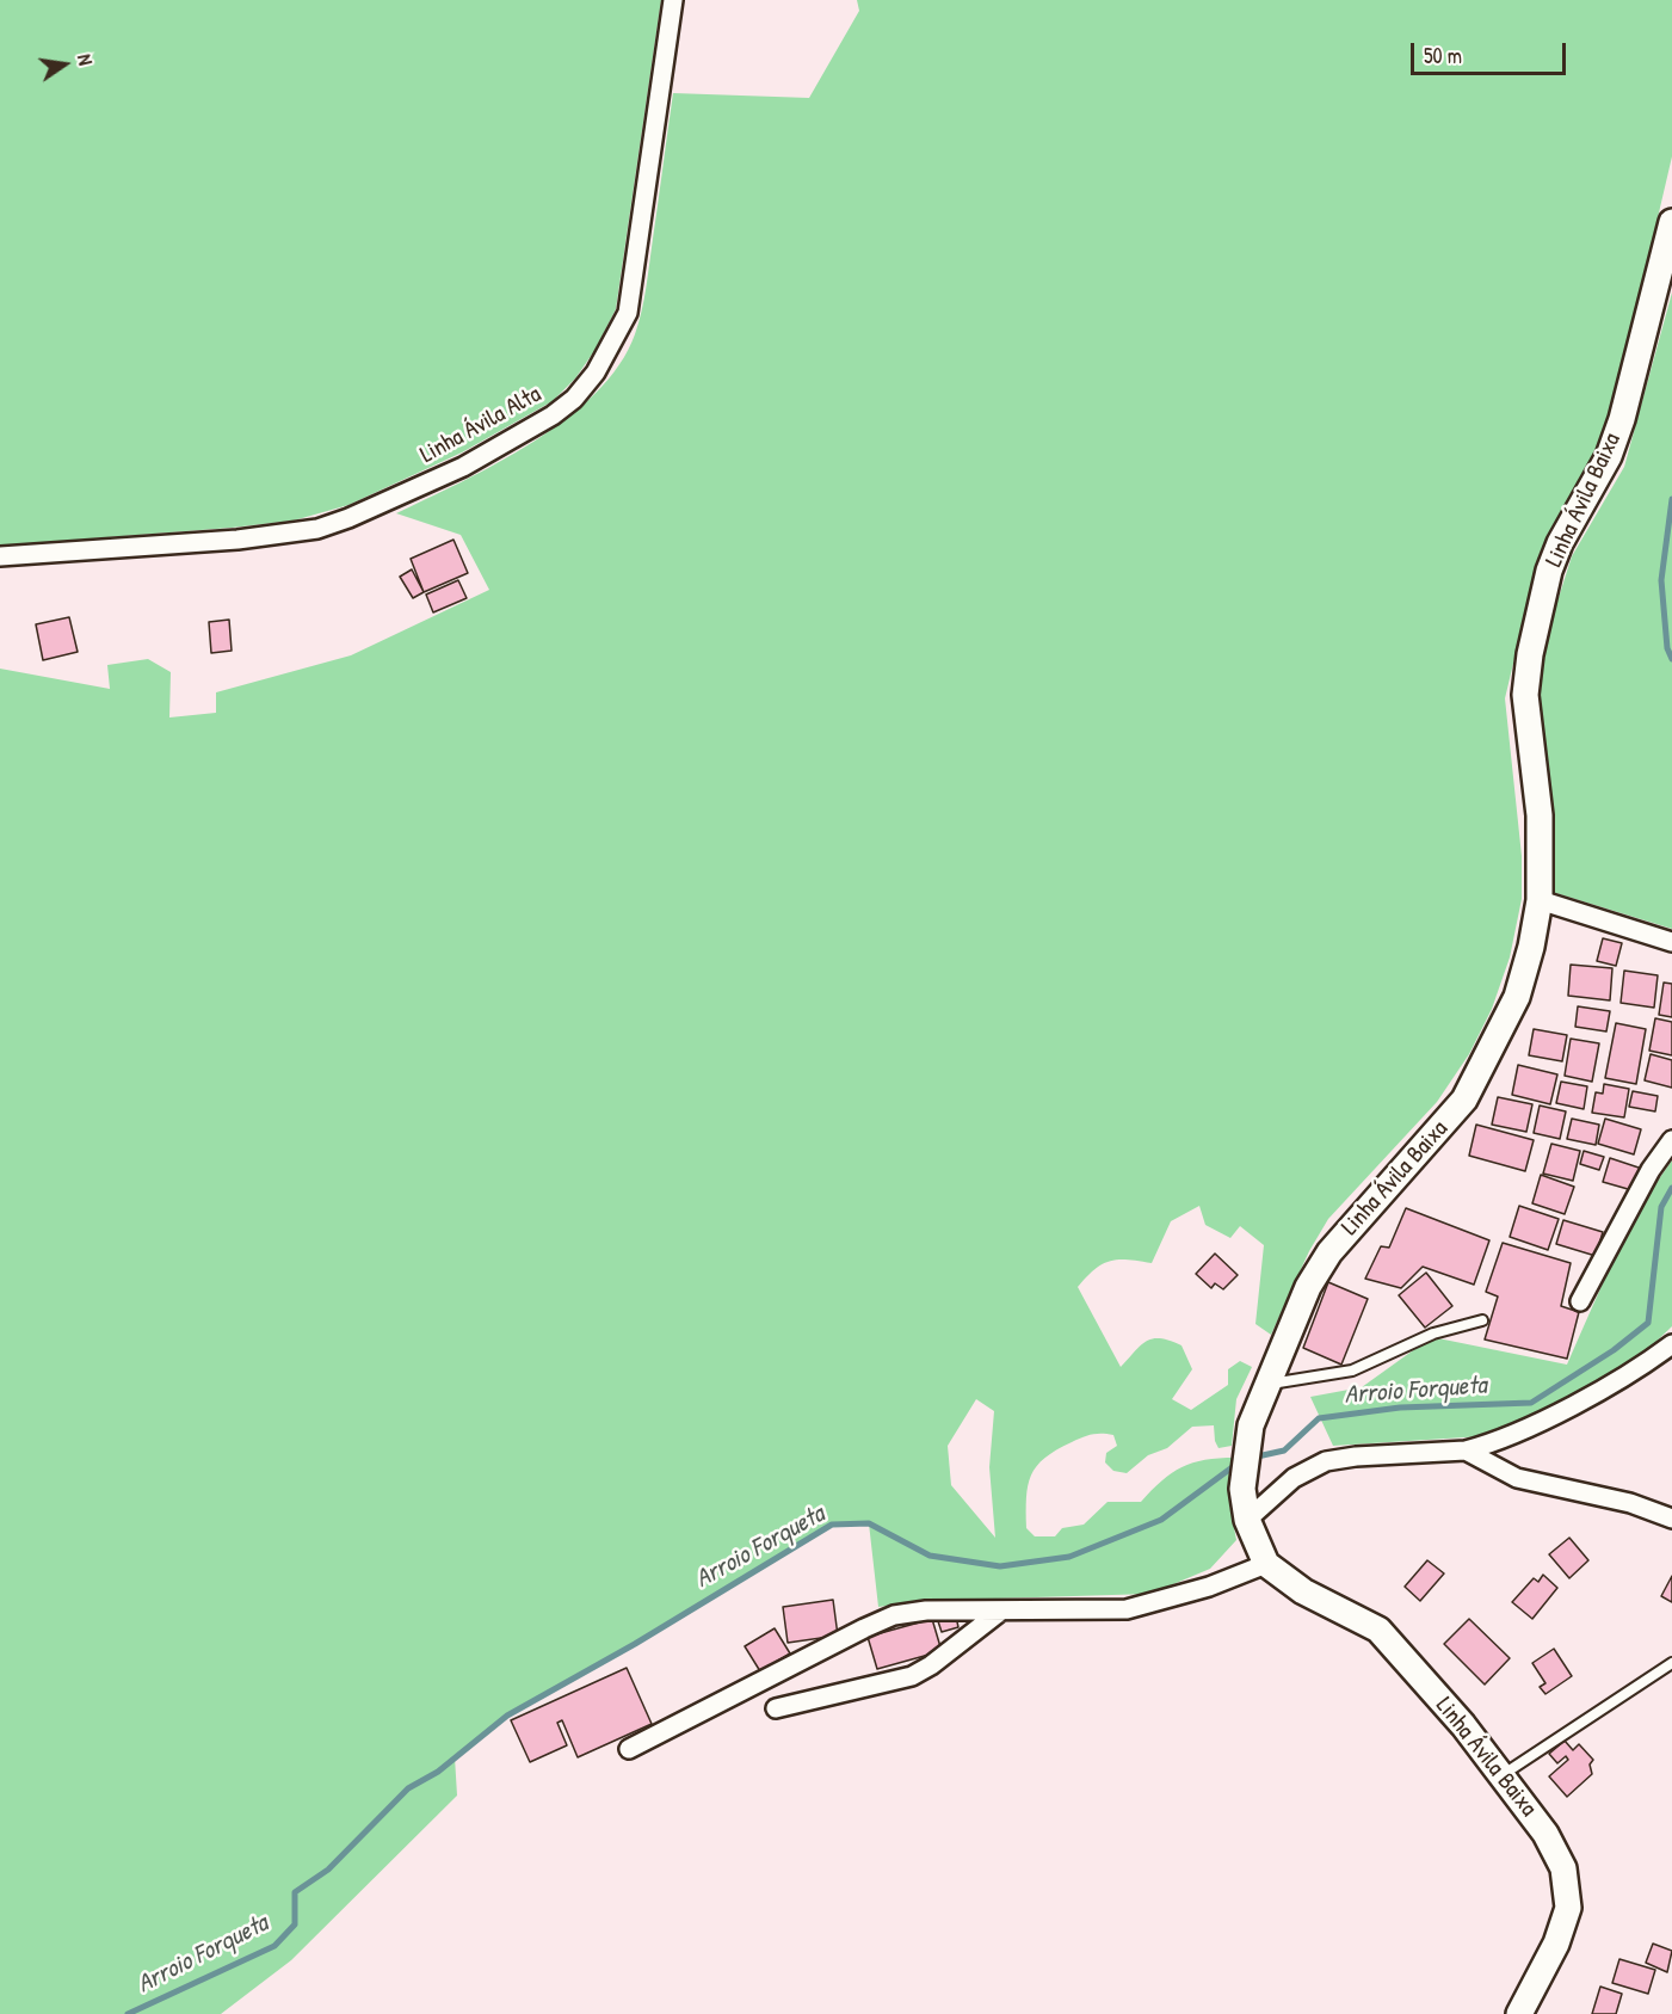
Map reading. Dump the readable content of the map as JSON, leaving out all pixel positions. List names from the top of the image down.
{
  "streets": {
    "street": ["Linha Ávila Alta", "Linha Ávila Baixa"]
  },
  "water": ["Arroio Forqueta"],
  "scale_bar": "50 m",
  "north": "right"
}
